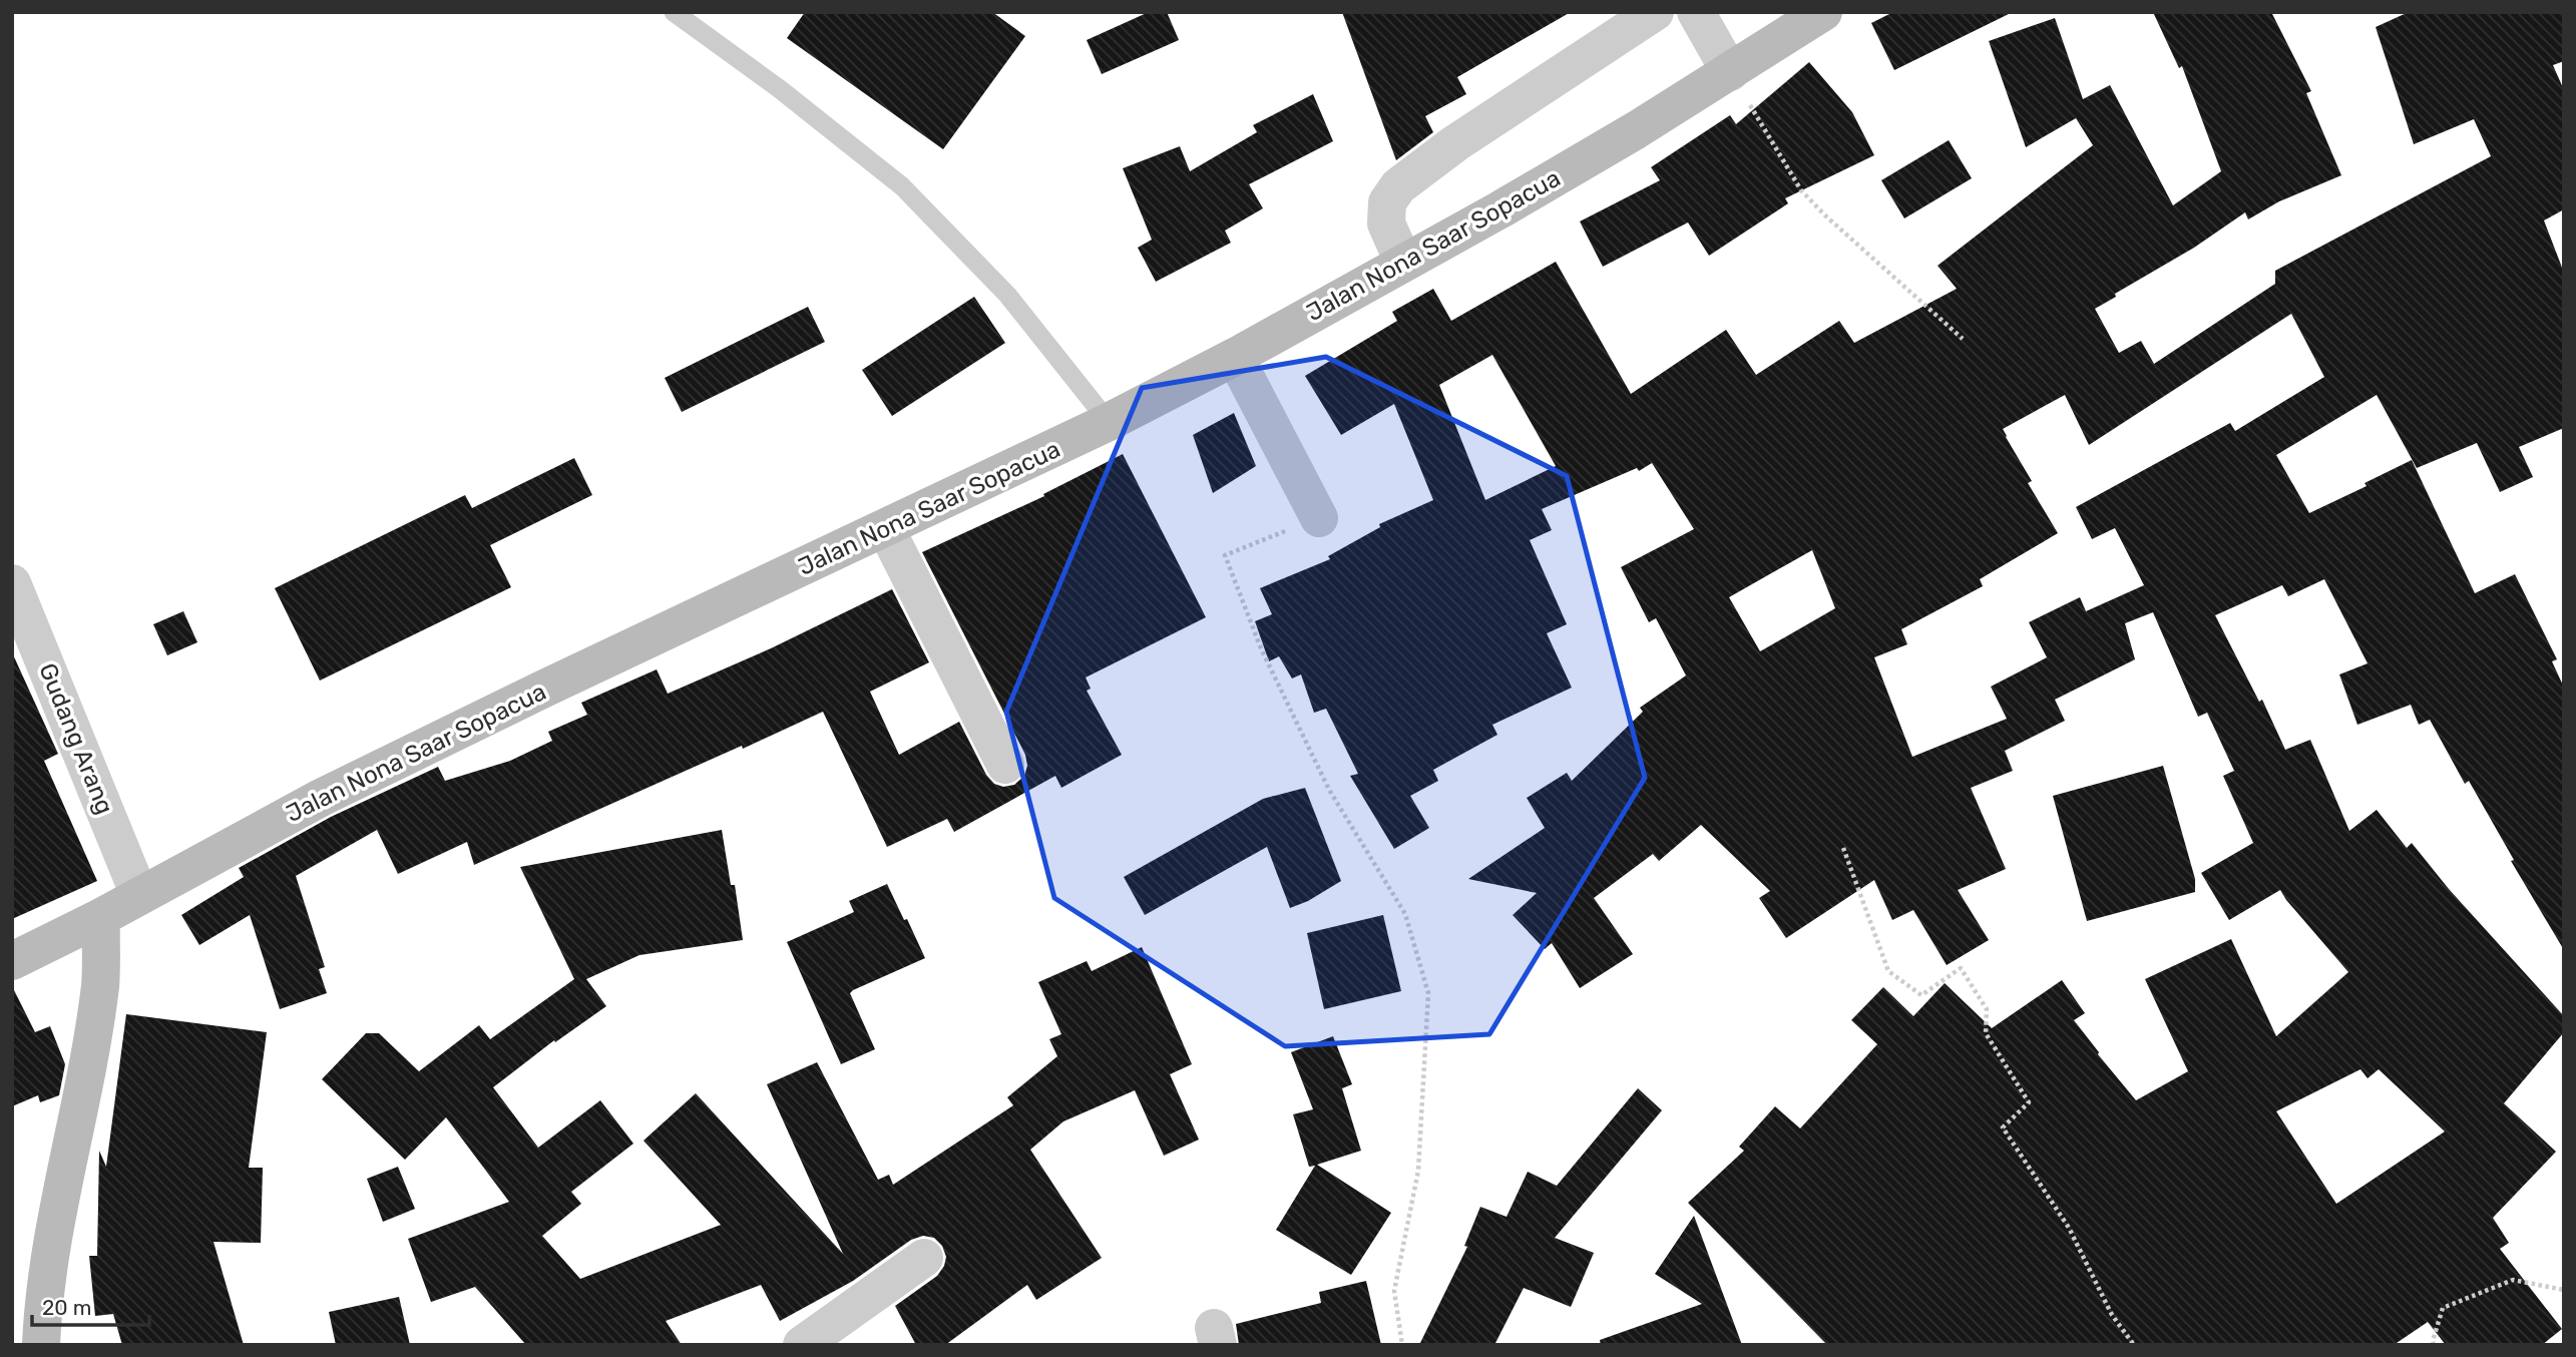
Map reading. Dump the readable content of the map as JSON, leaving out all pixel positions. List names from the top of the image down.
{
  "streets": {
    "main road": ["Jalan Nona Saar Sopacua"],
    "street": ["Gudang Arang"]
  },
  "crossings": [
    ["Jalan Nona Saar Sopacua", "Gudang Arang"]
  ],
  "scale_bar": "20 m"
}
